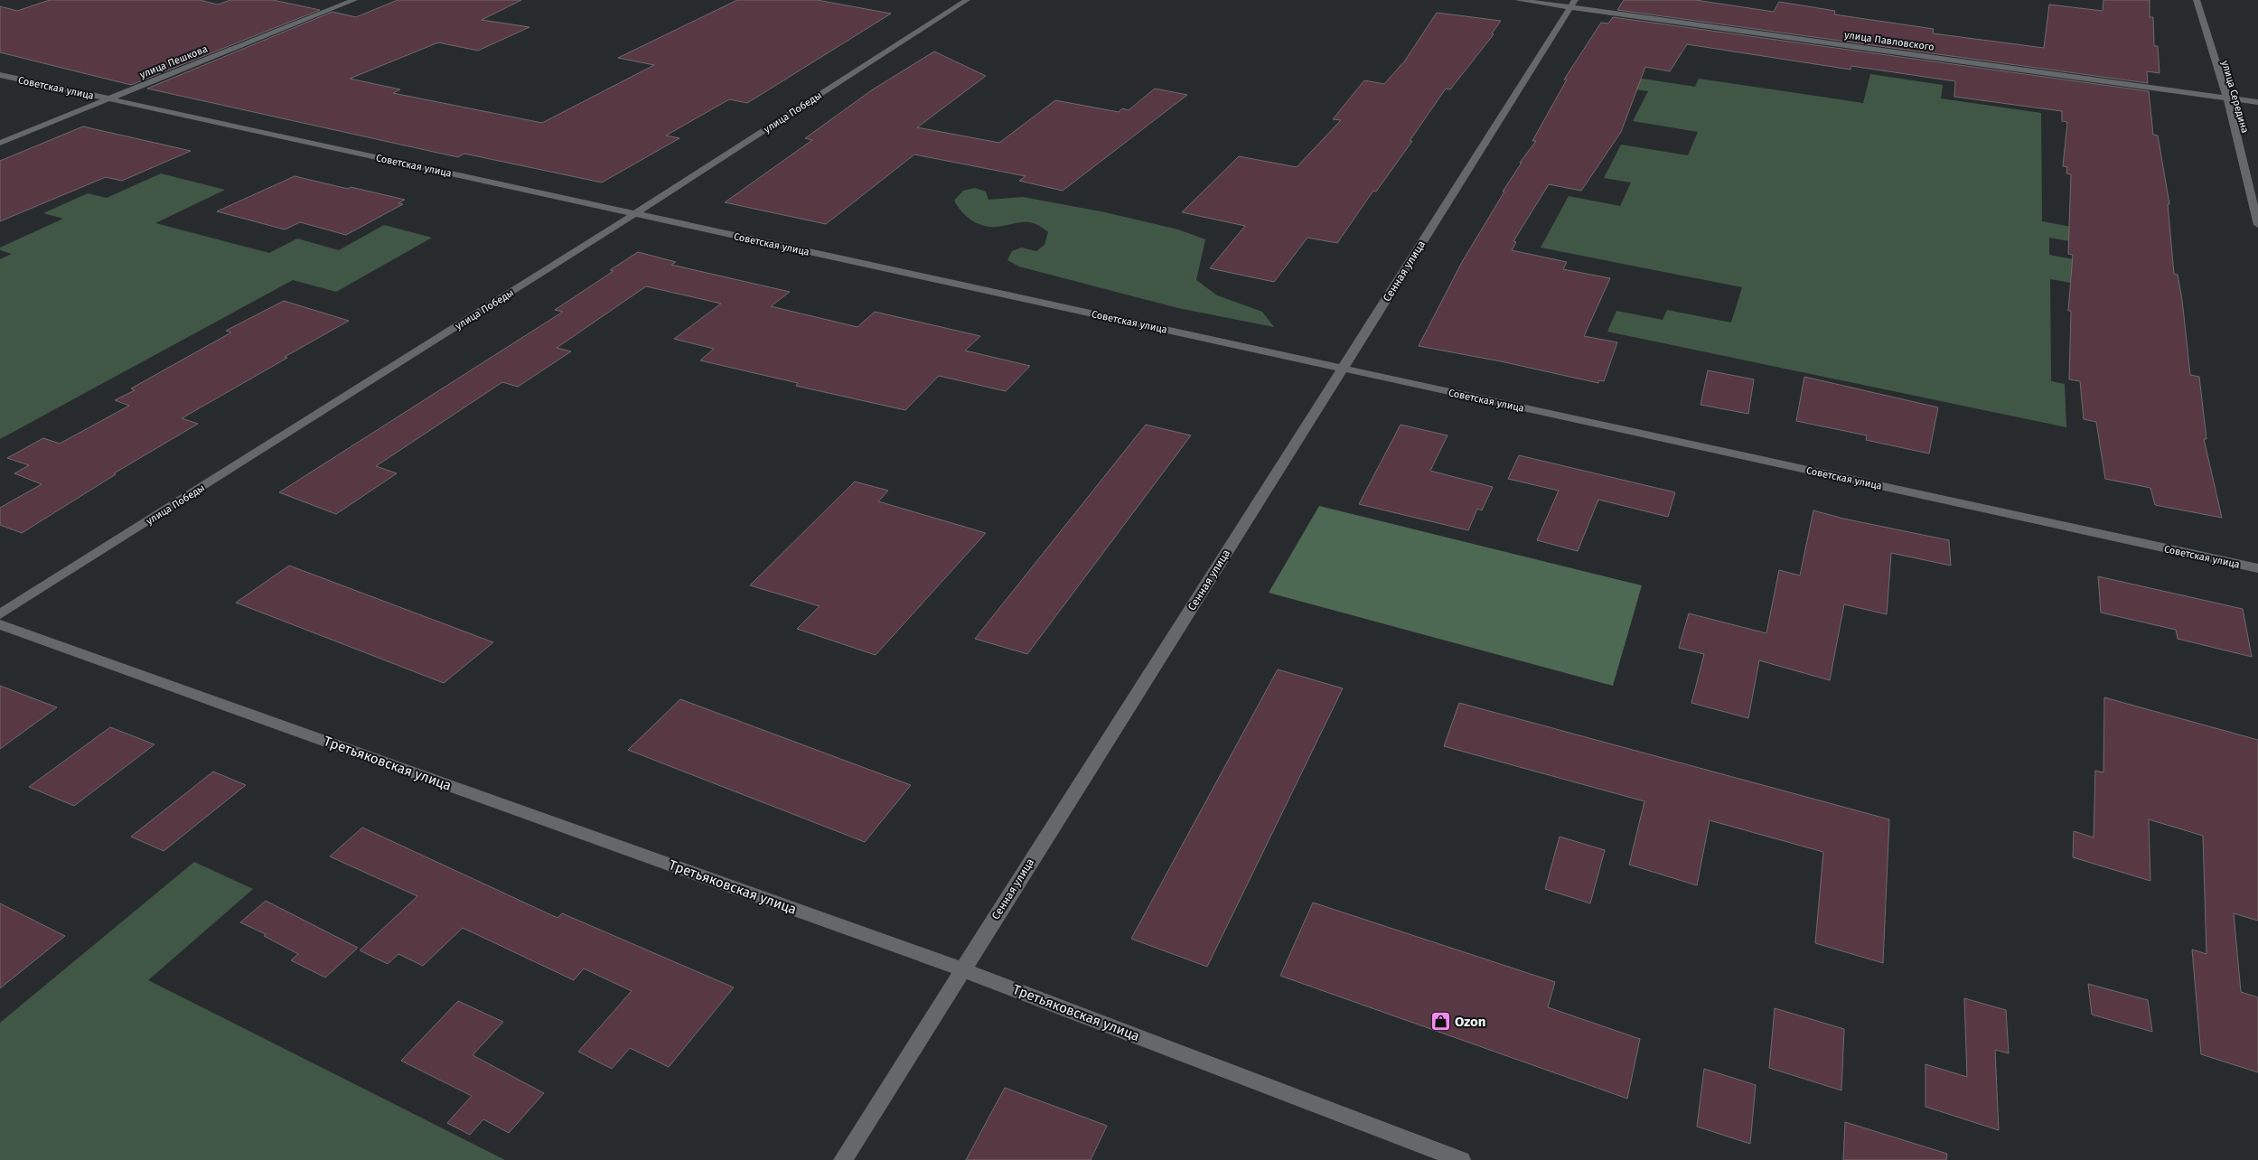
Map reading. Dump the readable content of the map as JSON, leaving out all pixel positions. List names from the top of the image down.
{
  "streets": {
    "street": [
      "улица Павловского",
      "улица Пешкова",
      "Советская улица",
      "улица Середина",
      "улица Победы",
      "Сенная улица",
      "Третьяковская улица"
    ]
  },
  "crossings": [
    ["улица Павловского", "улица Середина"],
    ["улица Павловского", "Сенная улица"],
    ["улица Пешкова", "Советская улица"],
    ["Советская улица", "улица Победы"],
    ["Советская улица", "Сенная улица"],
    ["Сенная улица", "Третьяковская улица"]
  ],
  "places": {
    "shop": ["Ozon"]
  }
}
